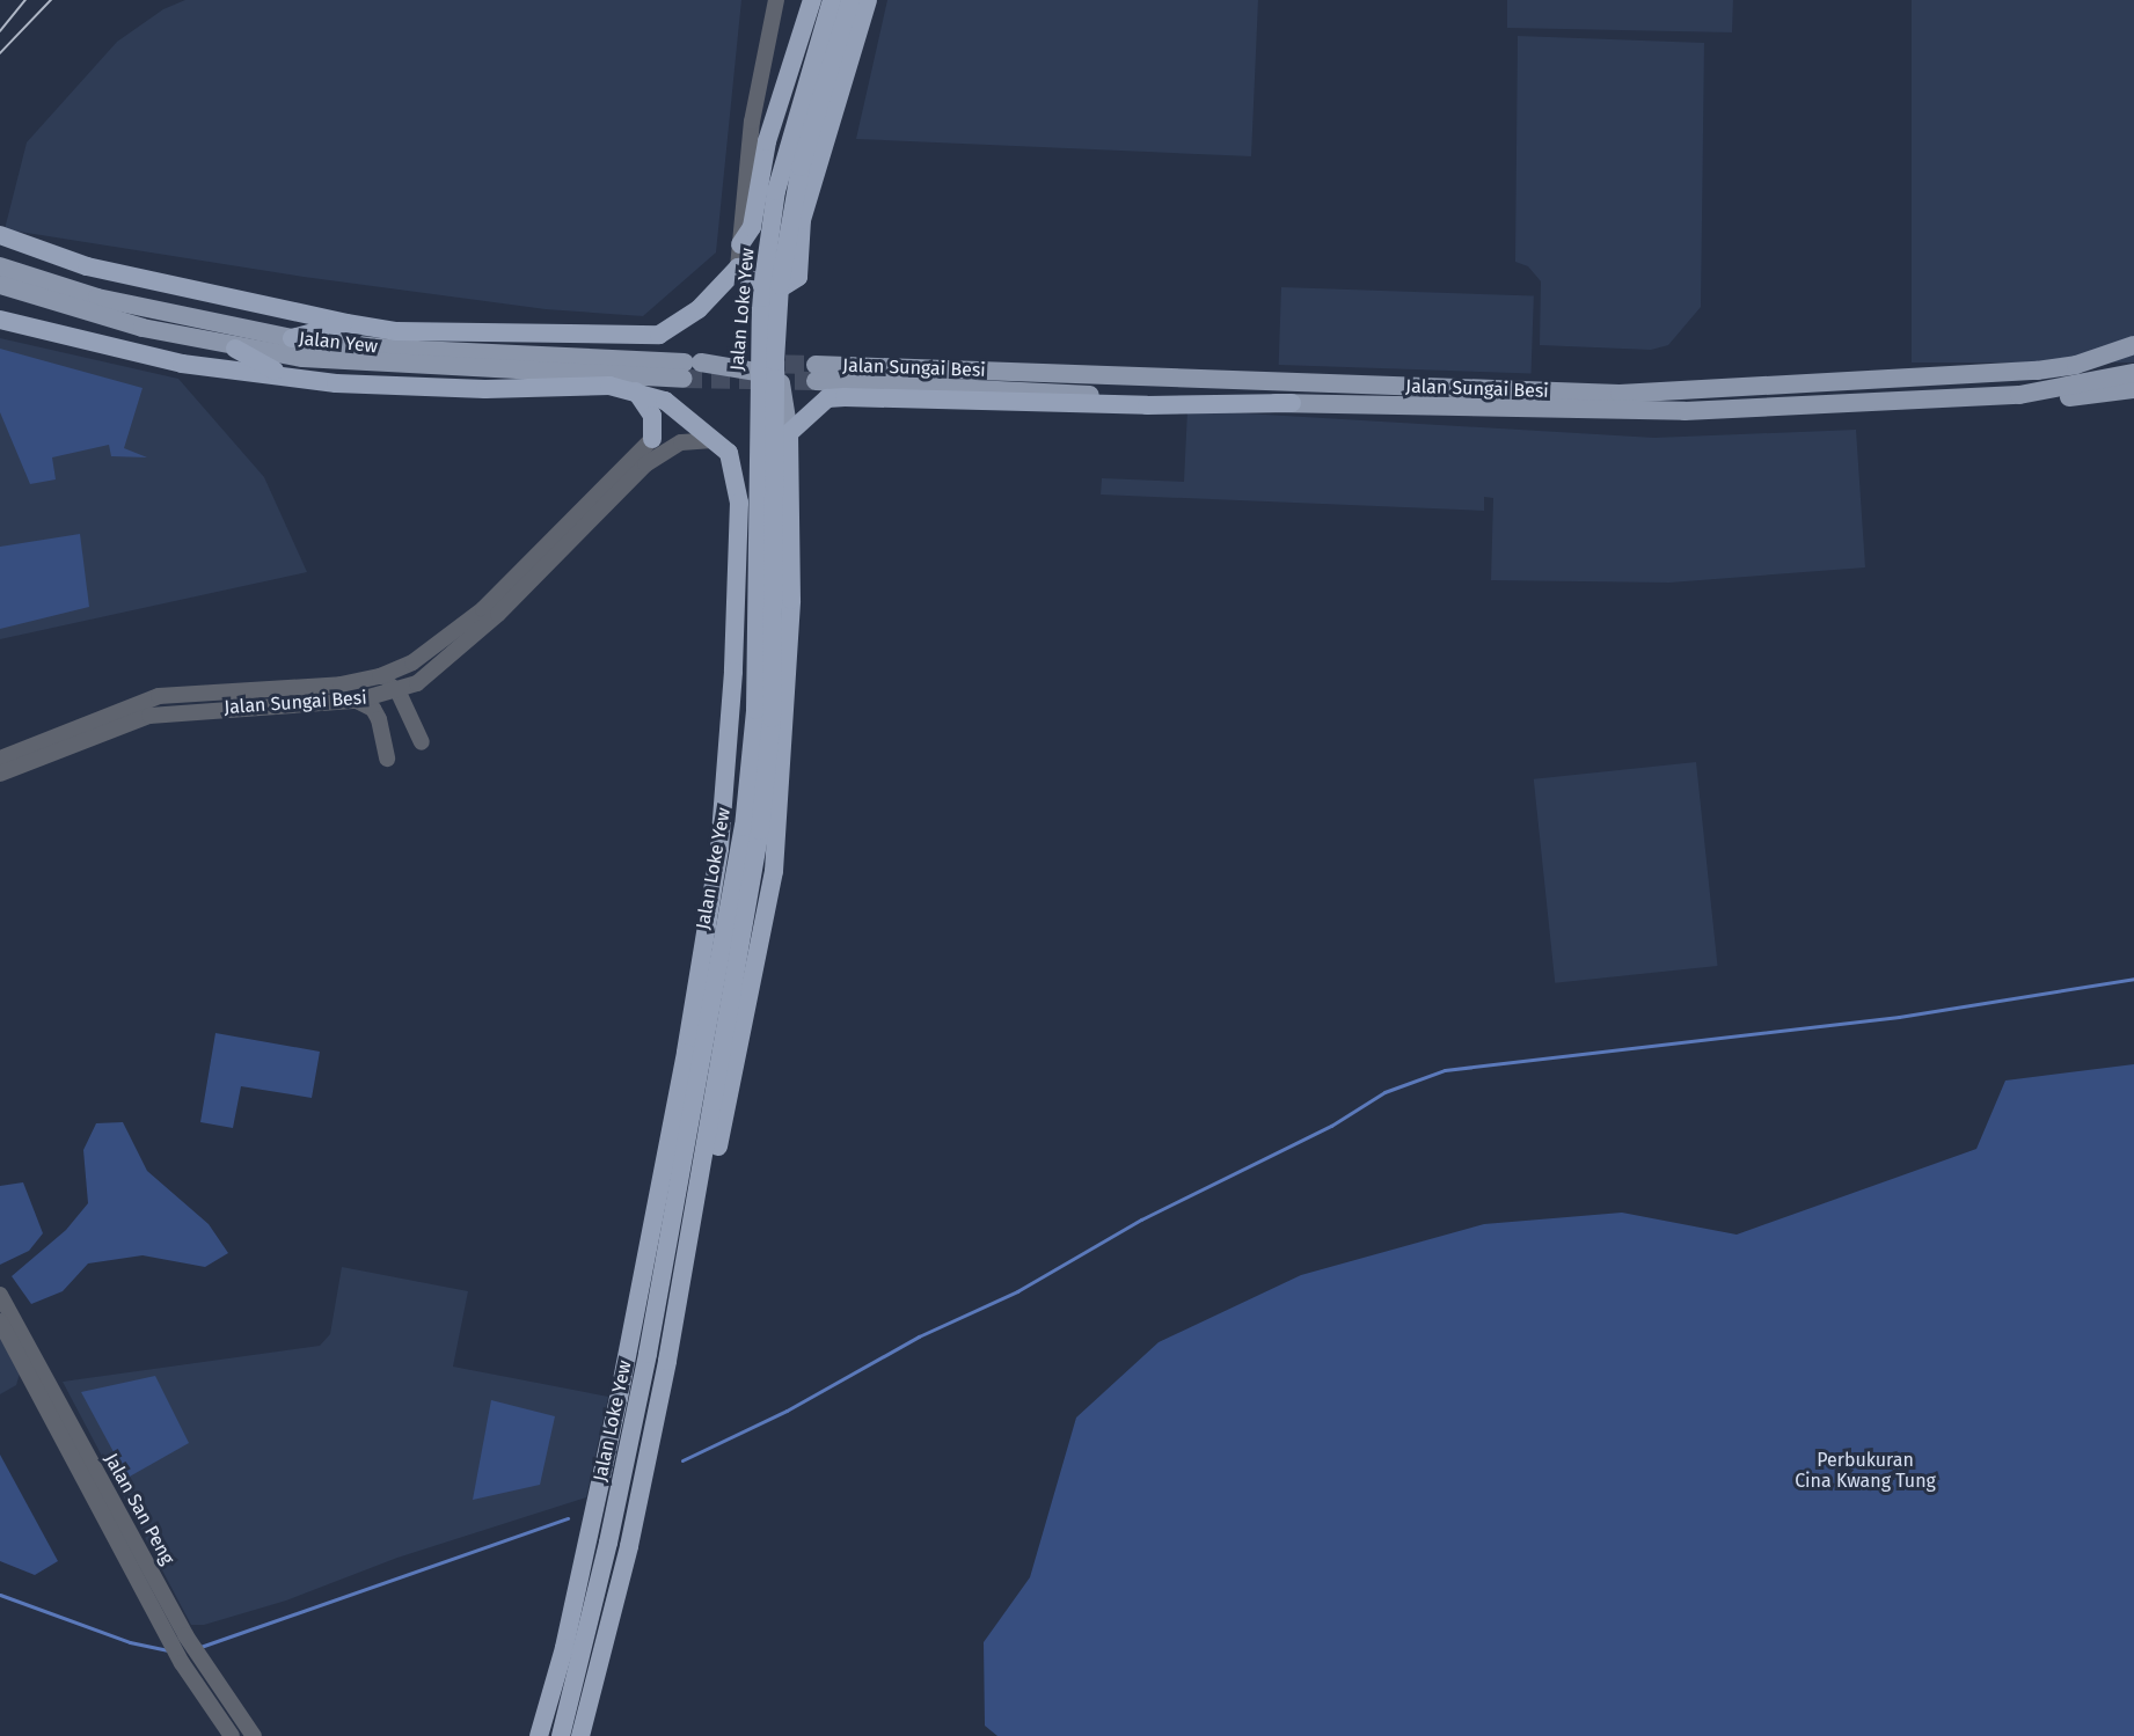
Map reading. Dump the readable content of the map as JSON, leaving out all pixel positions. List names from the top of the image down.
{
  "streets": {
    "highway": ["Jalan Loke Yew"],
    "main road": ["Jalan Yew", "Jalan Sungai Besi"],
    "street": ["Jalan San Peng"]
  },
  "parks": ["Perbukuran Cina Kwang Tung"]
}
